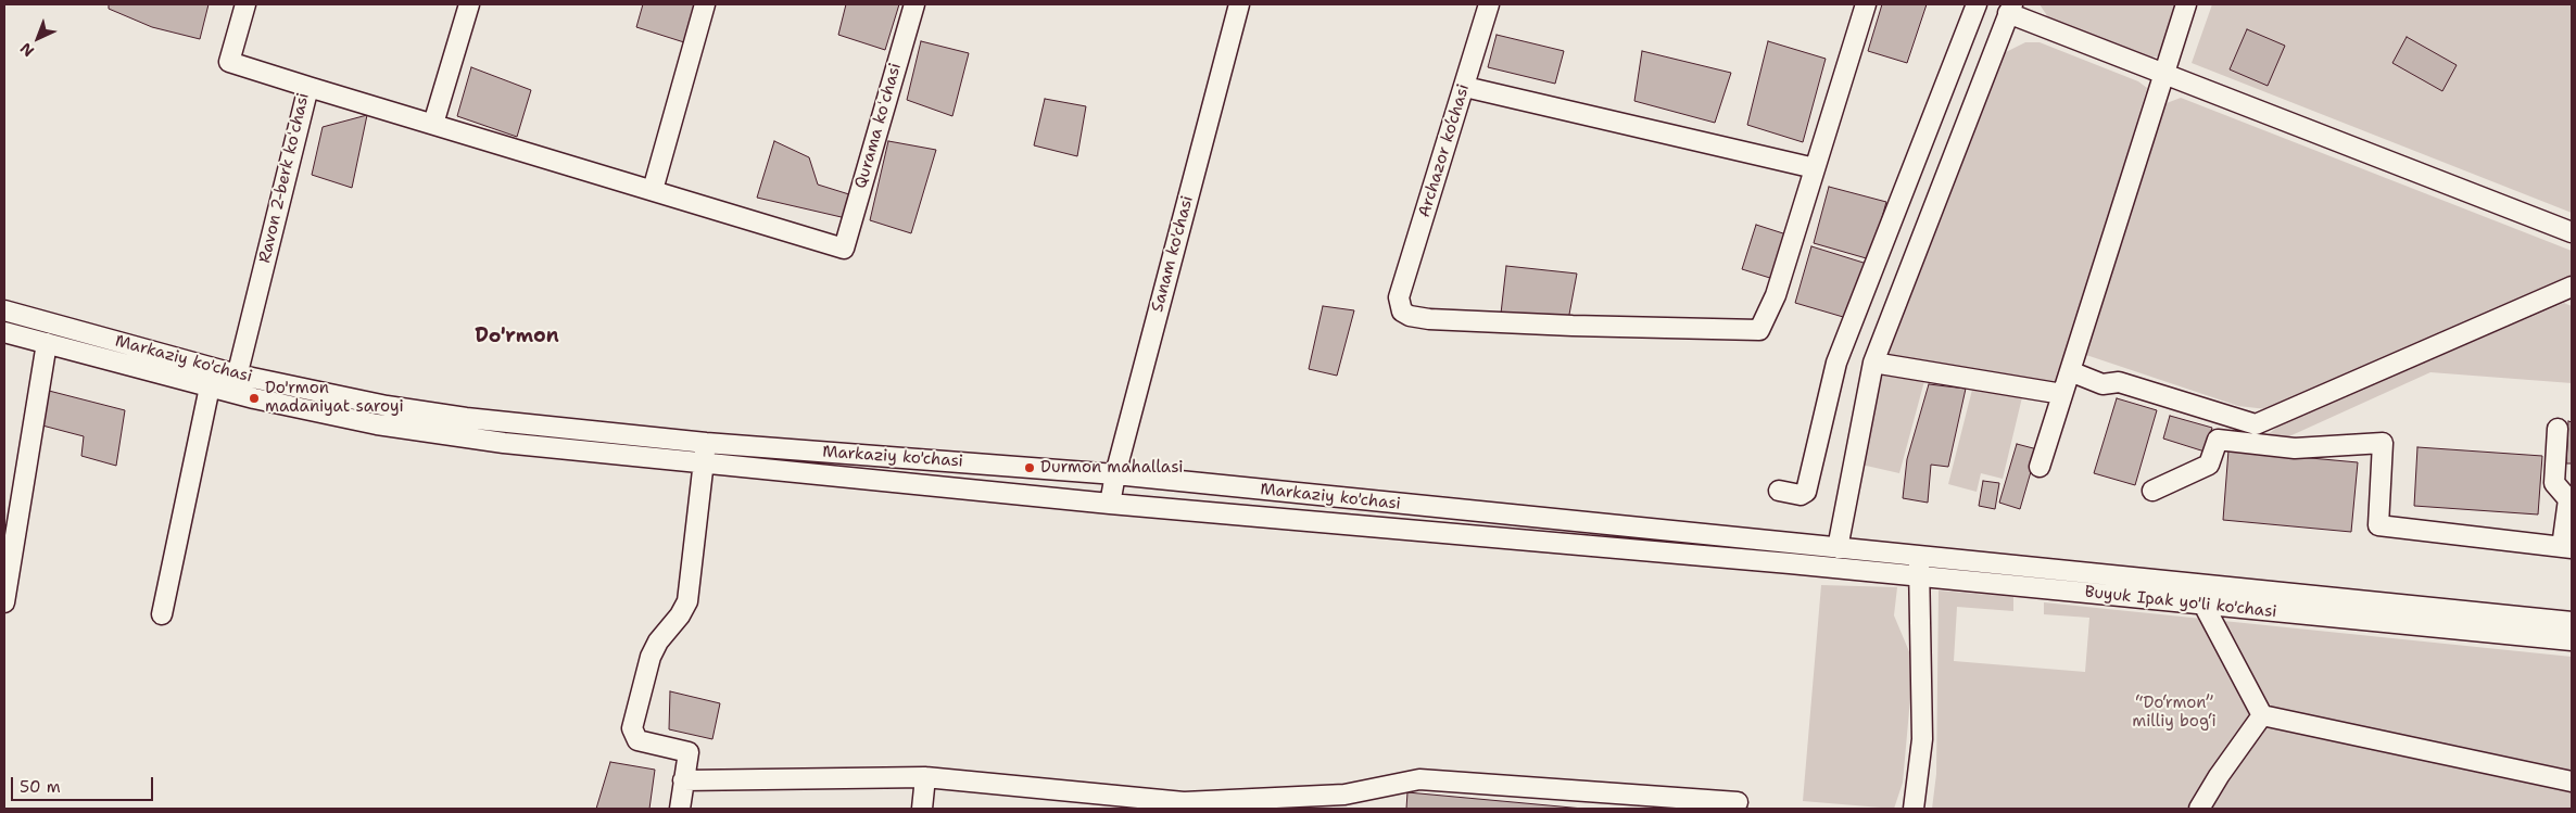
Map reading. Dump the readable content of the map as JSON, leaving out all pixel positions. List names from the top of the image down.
{
  "streets": {
    "street": [
      "Qurama koʻchasi",
      "Archazor ko‘chasi",
      "Ravon 2-berk koʻchasi",
      "Sanam ko'chasi",
      "Markaziy ko'chasi",
      "Buyuk Ipak yo'li ko'chasi"
    ]
  },
  "crossings": [
    ["Ravon 2-berk koʻchasi", "Markaziy ko'chasi"],
    ["Sanam ko'chasi", "Markaziy ko'chasi"],
    ["Markaziy ko'chasi", "Buyuk Ipak yo'li ko'chasi"]
  ],
  "districts": ["Do'rmon"],
  "parks": ["“Do‘rmon” milliy bog‘i"],
  "places": ["Do'rmon madaniyat saroyi", "Durmon mahallasi"],
  "scale_bar": "50 m",
  "north": "bottom left"
}
